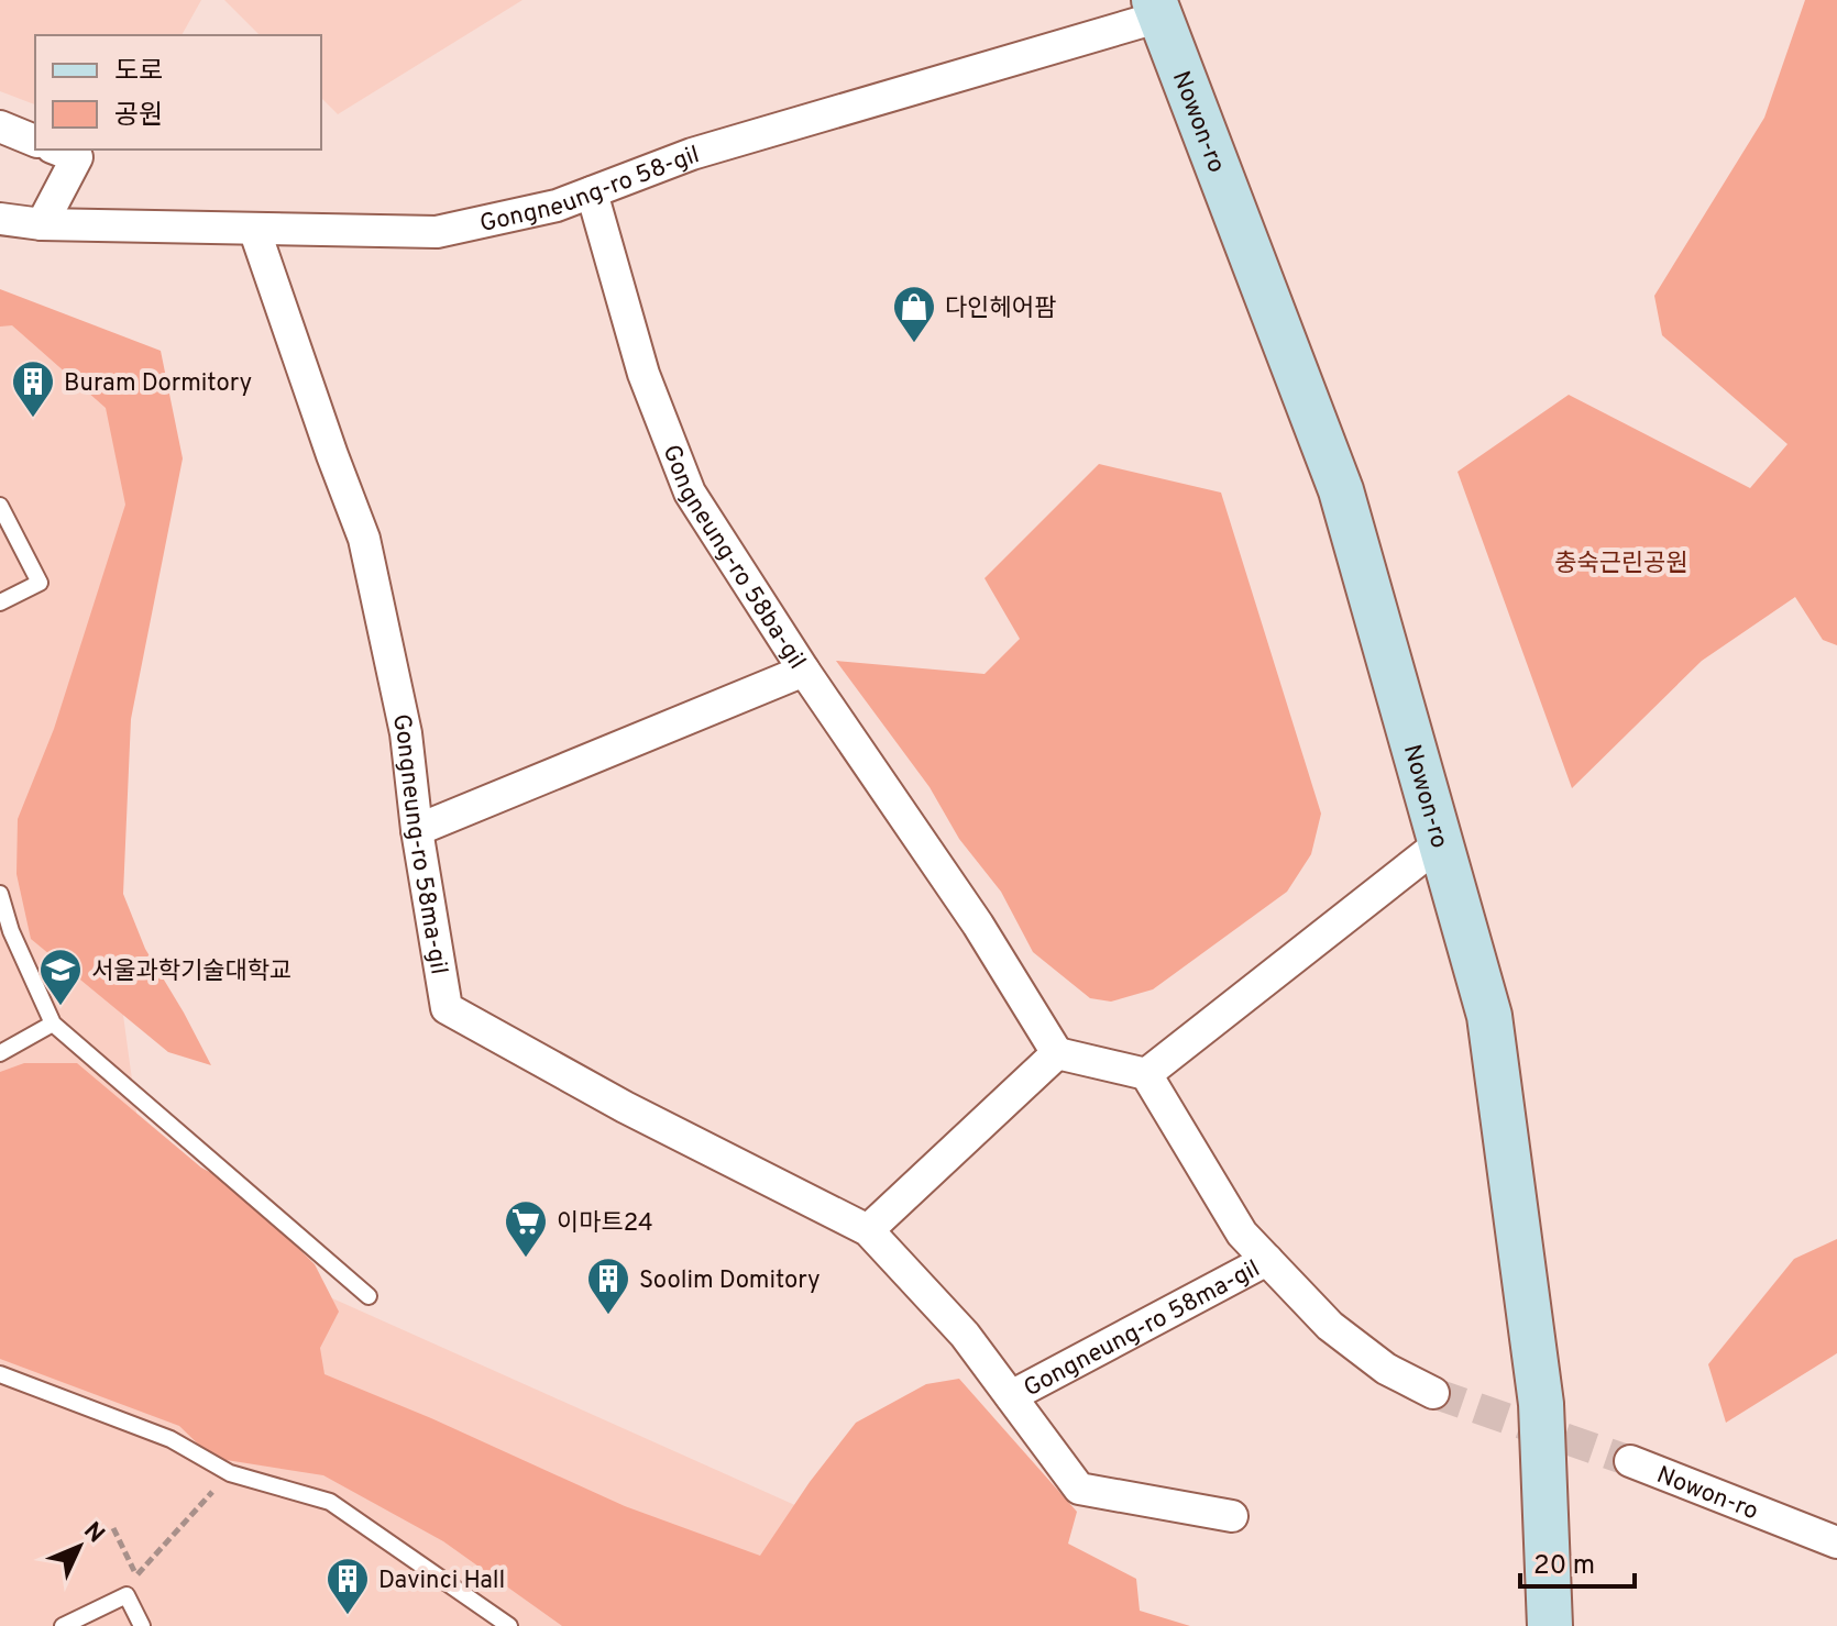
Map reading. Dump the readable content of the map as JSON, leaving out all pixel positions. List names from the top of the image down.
{
  "streets": {
    "main road": ["Nowon-ro"],
    "street": ["Gongneung-ro 58-gil", "Gongneung-ro 58ba-gil", "Gongneung-ro 58ma-gil"]
  },
  "crossings": [
    ["Nowon-ro", "Gongneung-ro 58-gil"],
    ["Gongneung-ro 58-gil", "Gongneung-ro 58ba-gil"],
    ["Gongneung-ro 58-gil", "Gongneung-ro 58ma-gil"],
    ["Gongneung-ro 58ba-gil", "Gongneung-ro 58ma-gil"]
  ],
  "parks": ["충숙근린공원"],
  "places": {
    "shop": ["다인헤어팜"],
    "building": ["Buram Dormitory", "Soolim Domitory", "Davinci Hall"],
    "school or university": ["서울과학기술대학교"],
    "supermarket": ["이마트24"]
  },
  "legend": ["도로", "공원"],
  "scale_bar": "20 m",
  "north": "top right"
}
